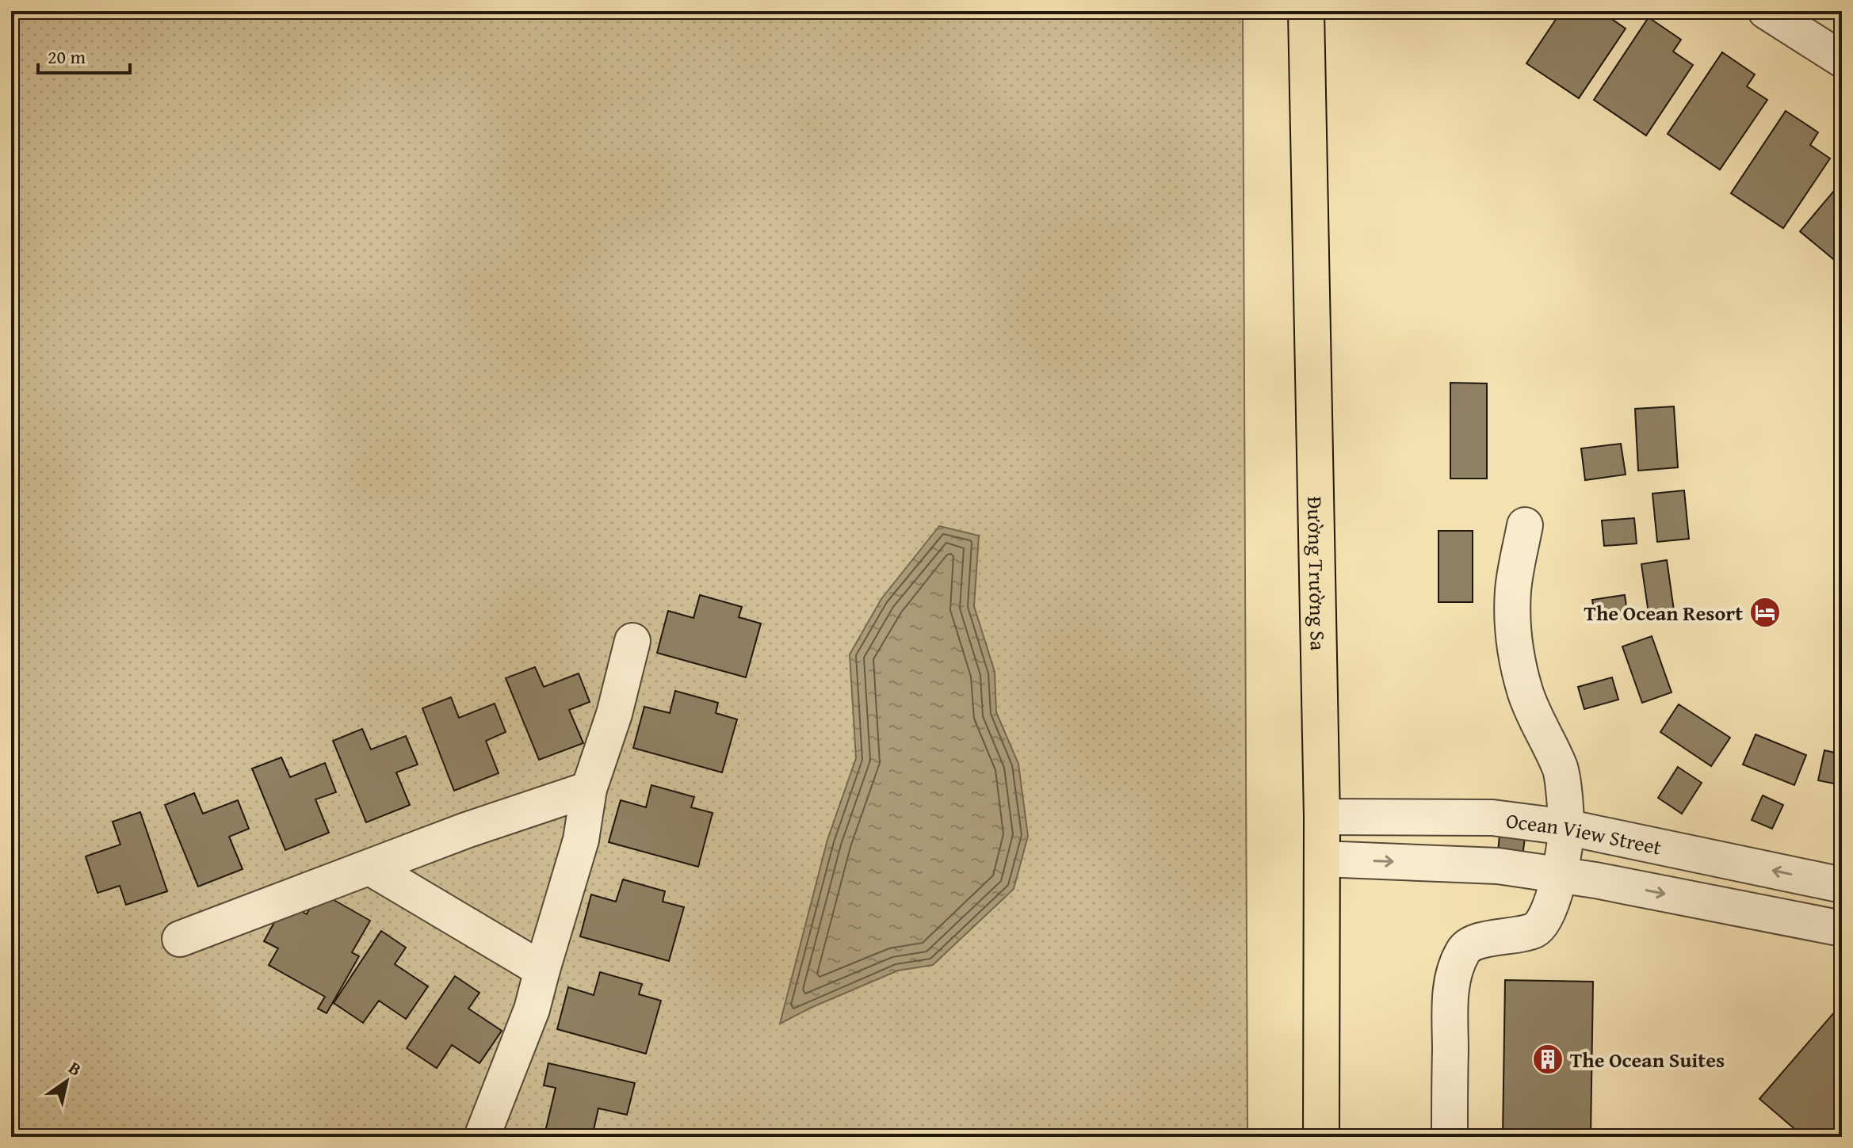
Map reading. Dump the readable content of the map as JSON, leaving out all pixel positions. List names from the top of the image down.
{
  "streets": {
    "main road": ["Đường Trường Sa"],
    "street": ["Ocean View Street"]
  },
  "crossings": [
    ["Đường Trường Sa", "Ocean View Street"]
  ],
  "places": {
    "hotel": ["The Ocean Resort"],
    "building": ["The Ocean Suites"]
  },
  "scale_bar": "20 m",
  "north": "top right"
}
